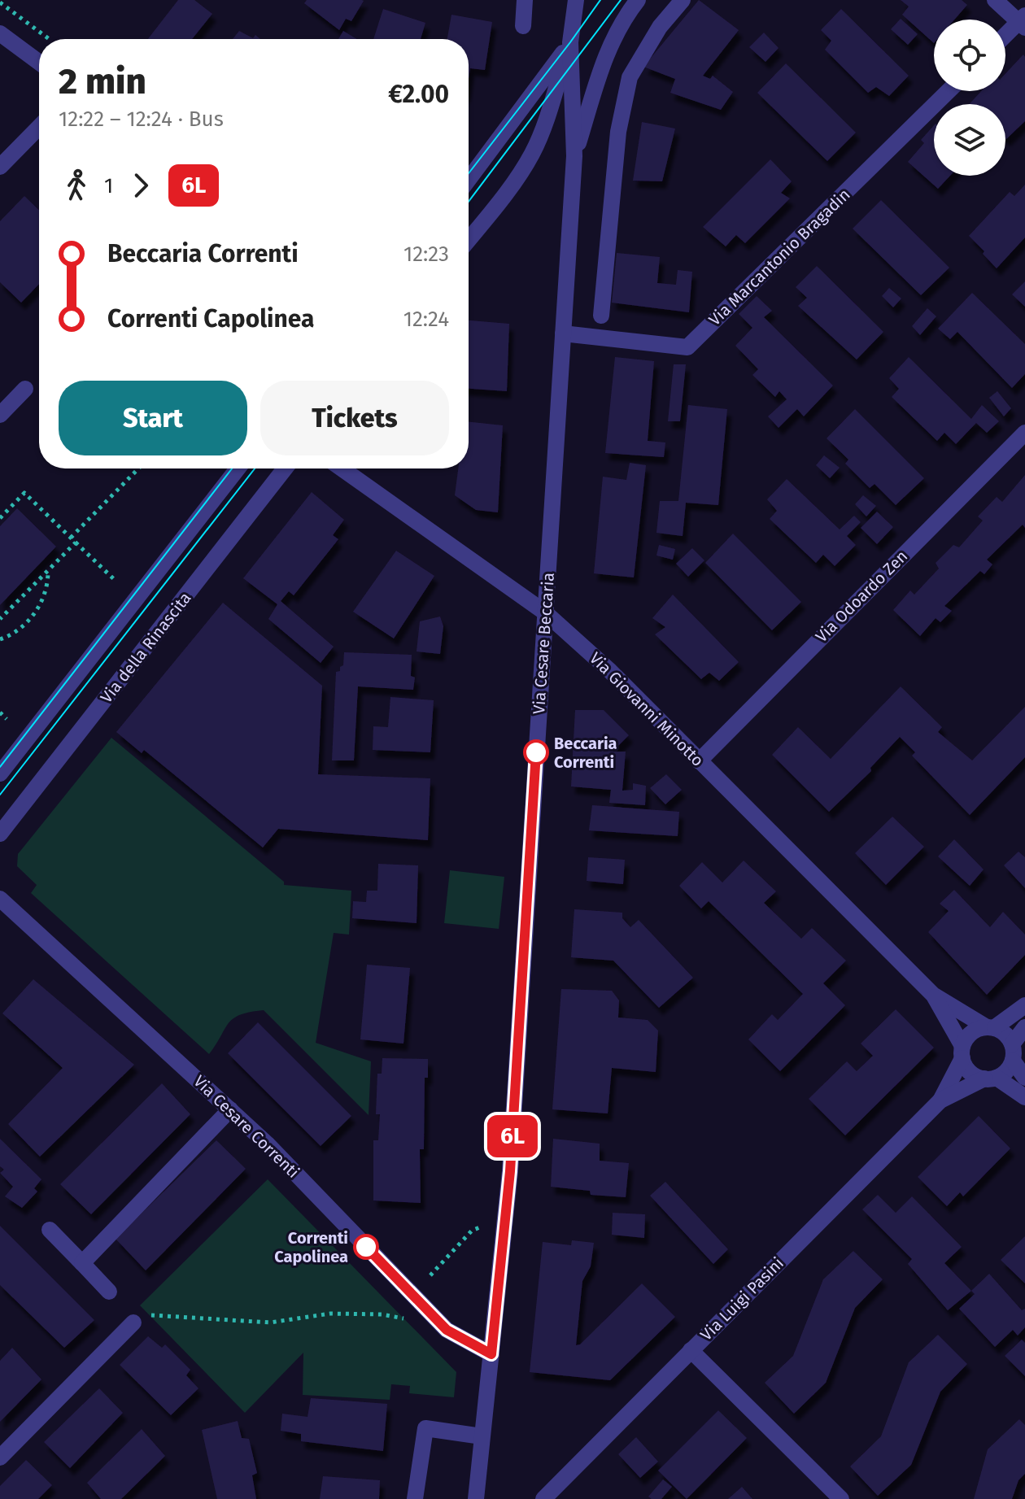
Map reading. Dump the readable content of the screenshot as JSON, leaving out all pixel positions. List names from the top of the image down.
{
  "streets": {
    "street": [
      "Via Marcantonio Bragadin",
      "Via Odoardo Zen",
      "Via Cesare Beccaria",
      "Via della Rinascita",
      "Via Giovanni Minotto",
      "Via Cesare Correnti",
      "Via Luigi Pasini"
    ]
  },
  "crossings": [
    ["Via Marcantonio Bragadin", "Via Cesare Beccaria"],
    ["Via Odoardo Zen", "Via Giovanni Minotto"],
    ["Via Cesare Beccaria", "Via Giovanni Minotto"],
    ["Via Cesare Beccaria", "Via Cesare Correnti"],
    ["Via Giovanni Minotto", "Via Luigi Pasini"]
  ],
  "places": ["Beccaria Correnti", "Correnti Capolinea"],
  "lines": ["bus line 6L"],
  "page": {
    "on_map": "6L",
    "heading": ["2 min", "12:22 – 12:24 · Bus", "€2.00"],
    "legs": ["1", "6L"],
    "list": [
      {
        "name": "Beccaria Correnti",
        "value": "12:23"
      },
      {
        "name": "Correnti Capolinea",
        "value": "12:24"
      }
    ],
    "buttons": ["Start", "Tickets"]
  }
}
